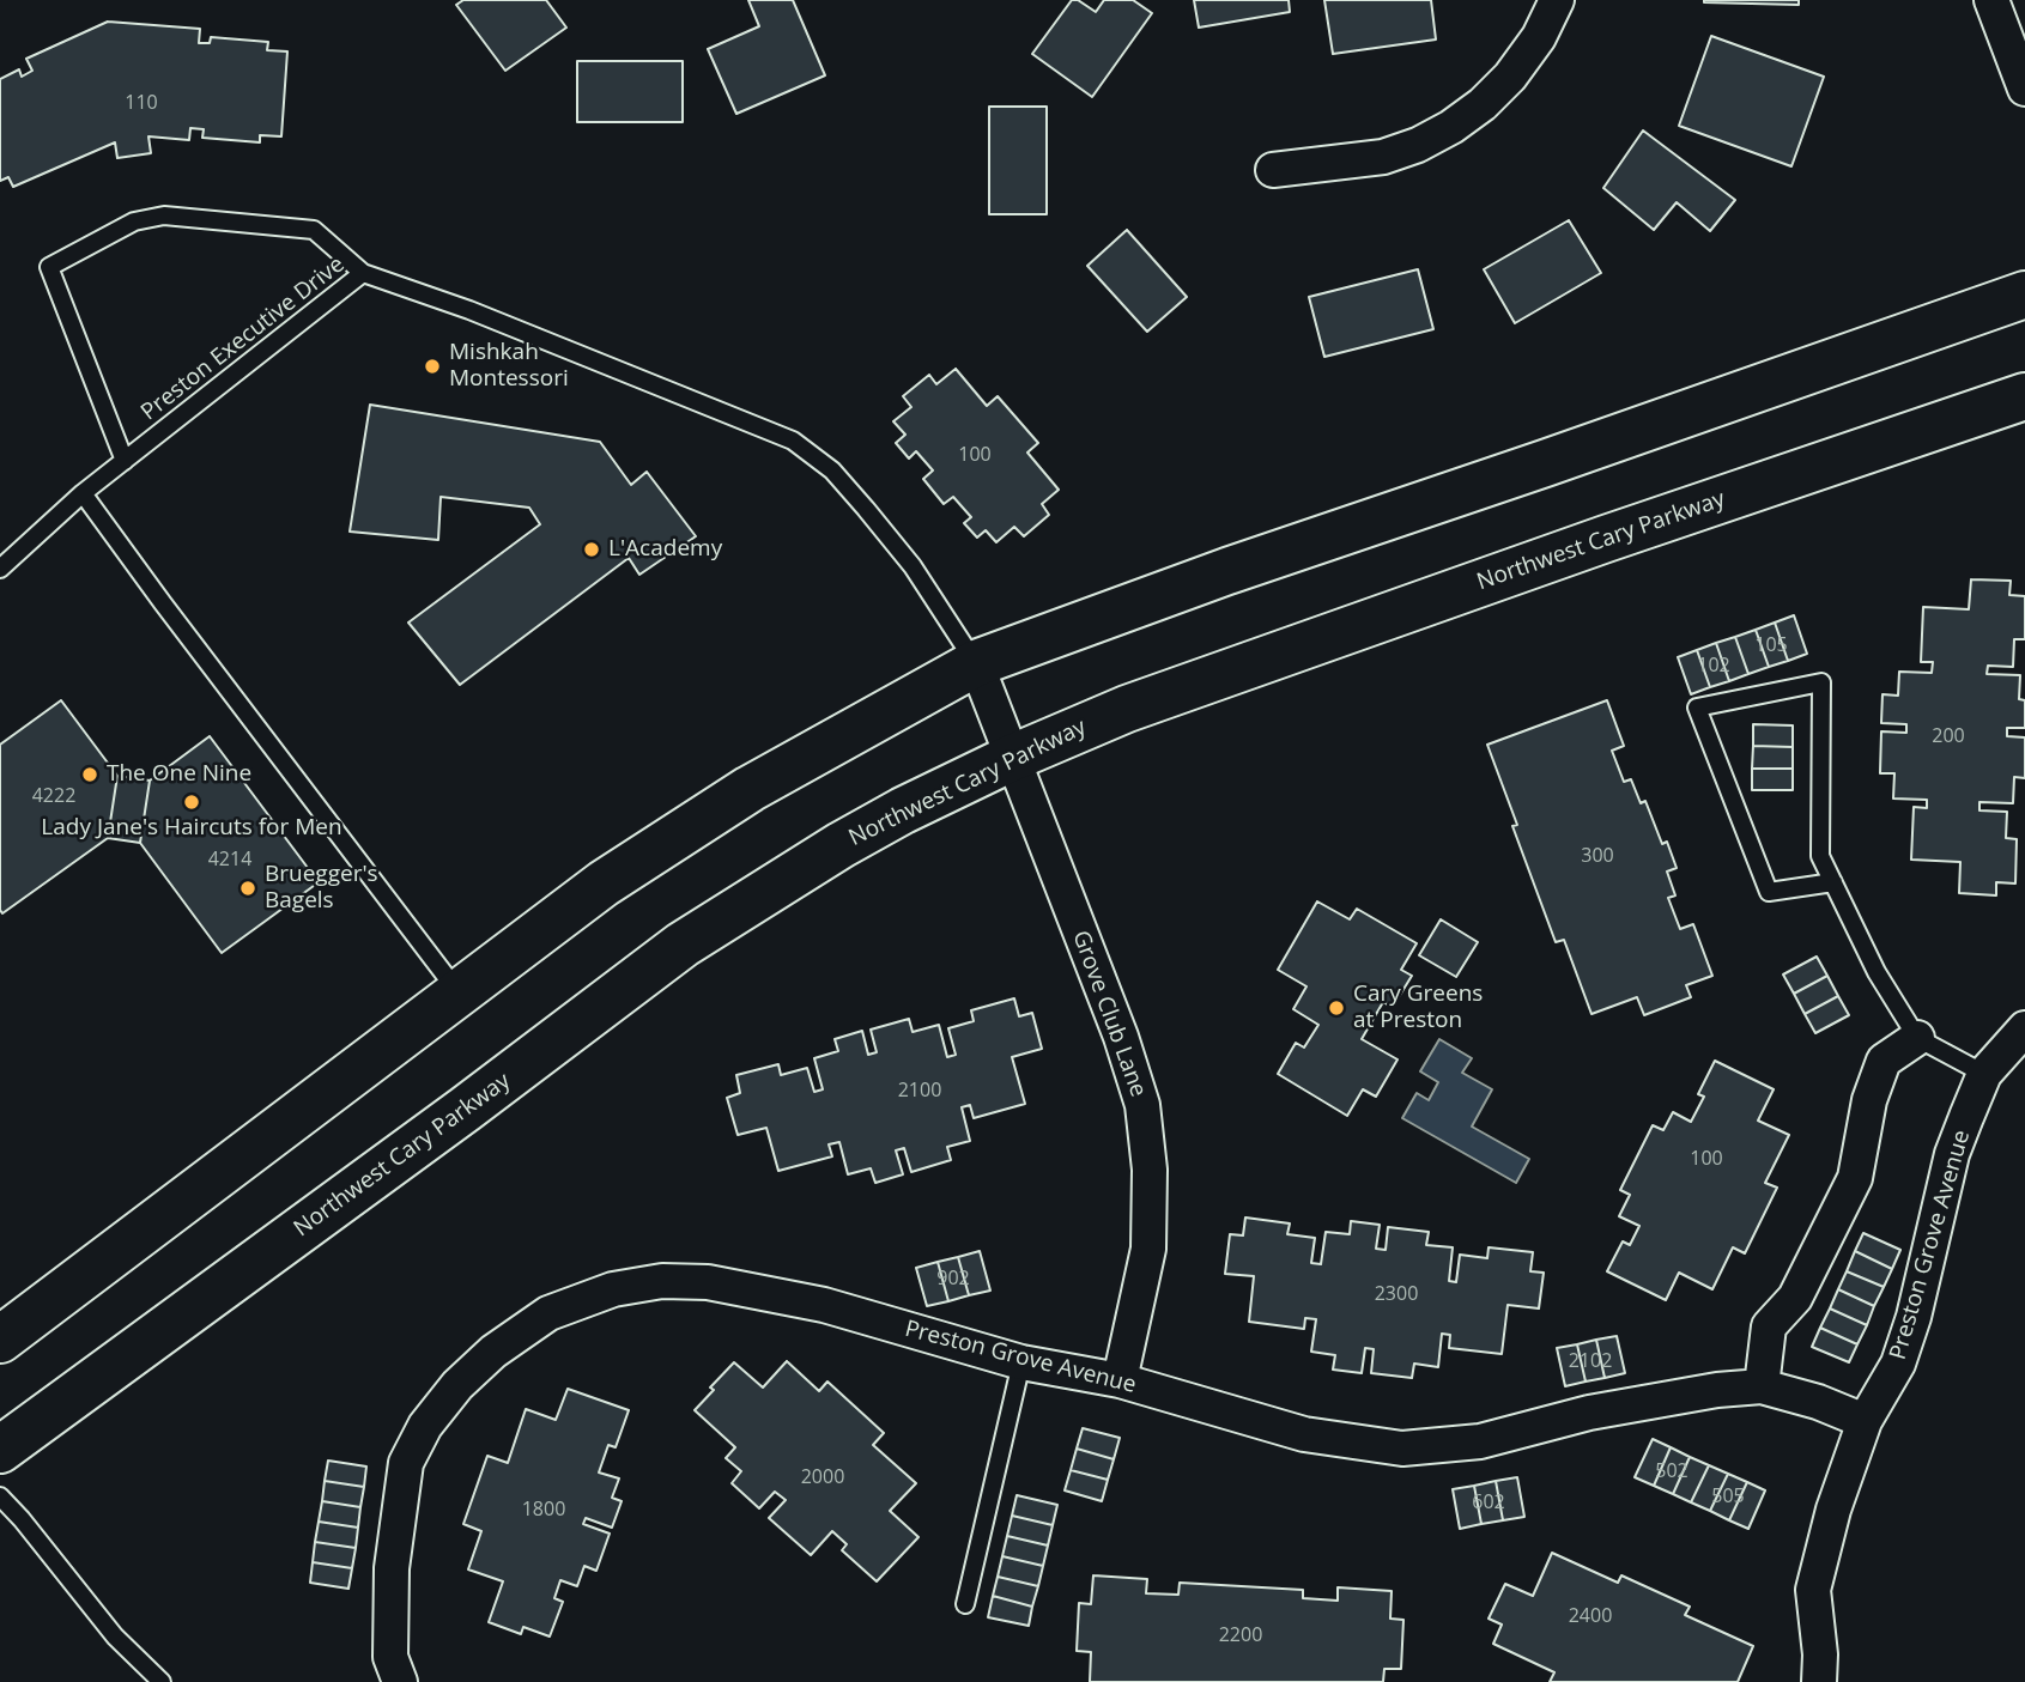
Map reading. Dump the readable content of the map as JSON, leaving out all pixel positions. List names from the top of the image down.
{
  "streets": {
    "main road": ["Northwest Cary Parkway"],
    "street": ["Grove Club Lane", "Preston Grove Avenue"],
    "lane": ["Preston Executive Drive"]
  },
  "crossings": [
    ["Preston Executive Drive", "Grove Club Lane"],
    ["Northwest Cary Parkway", "Grove Club Lane"],
    ["Grove Club Lane", "Preston Grove Avenue"]
  ],
  "places": [
    "Mishkah Montessori",
    "L'Academy",
    "The One Nine",
    "Lady Jane's Haircuts for Men",
    "Bruegger's Bagels",
    "Cary Greens at Preston"
  ],
  "house_numbers": [
    "110",
    "100",
    "105",
    "102",
    "200",
    "4222",
    "300",
    "4214",
    "2100",
    "100",
    "902",
    "2300",
    "2102",
    "502",
    "2000",
    "505",
    "602",
    "1800",
    "2400",
    "2200"
  ]
}
